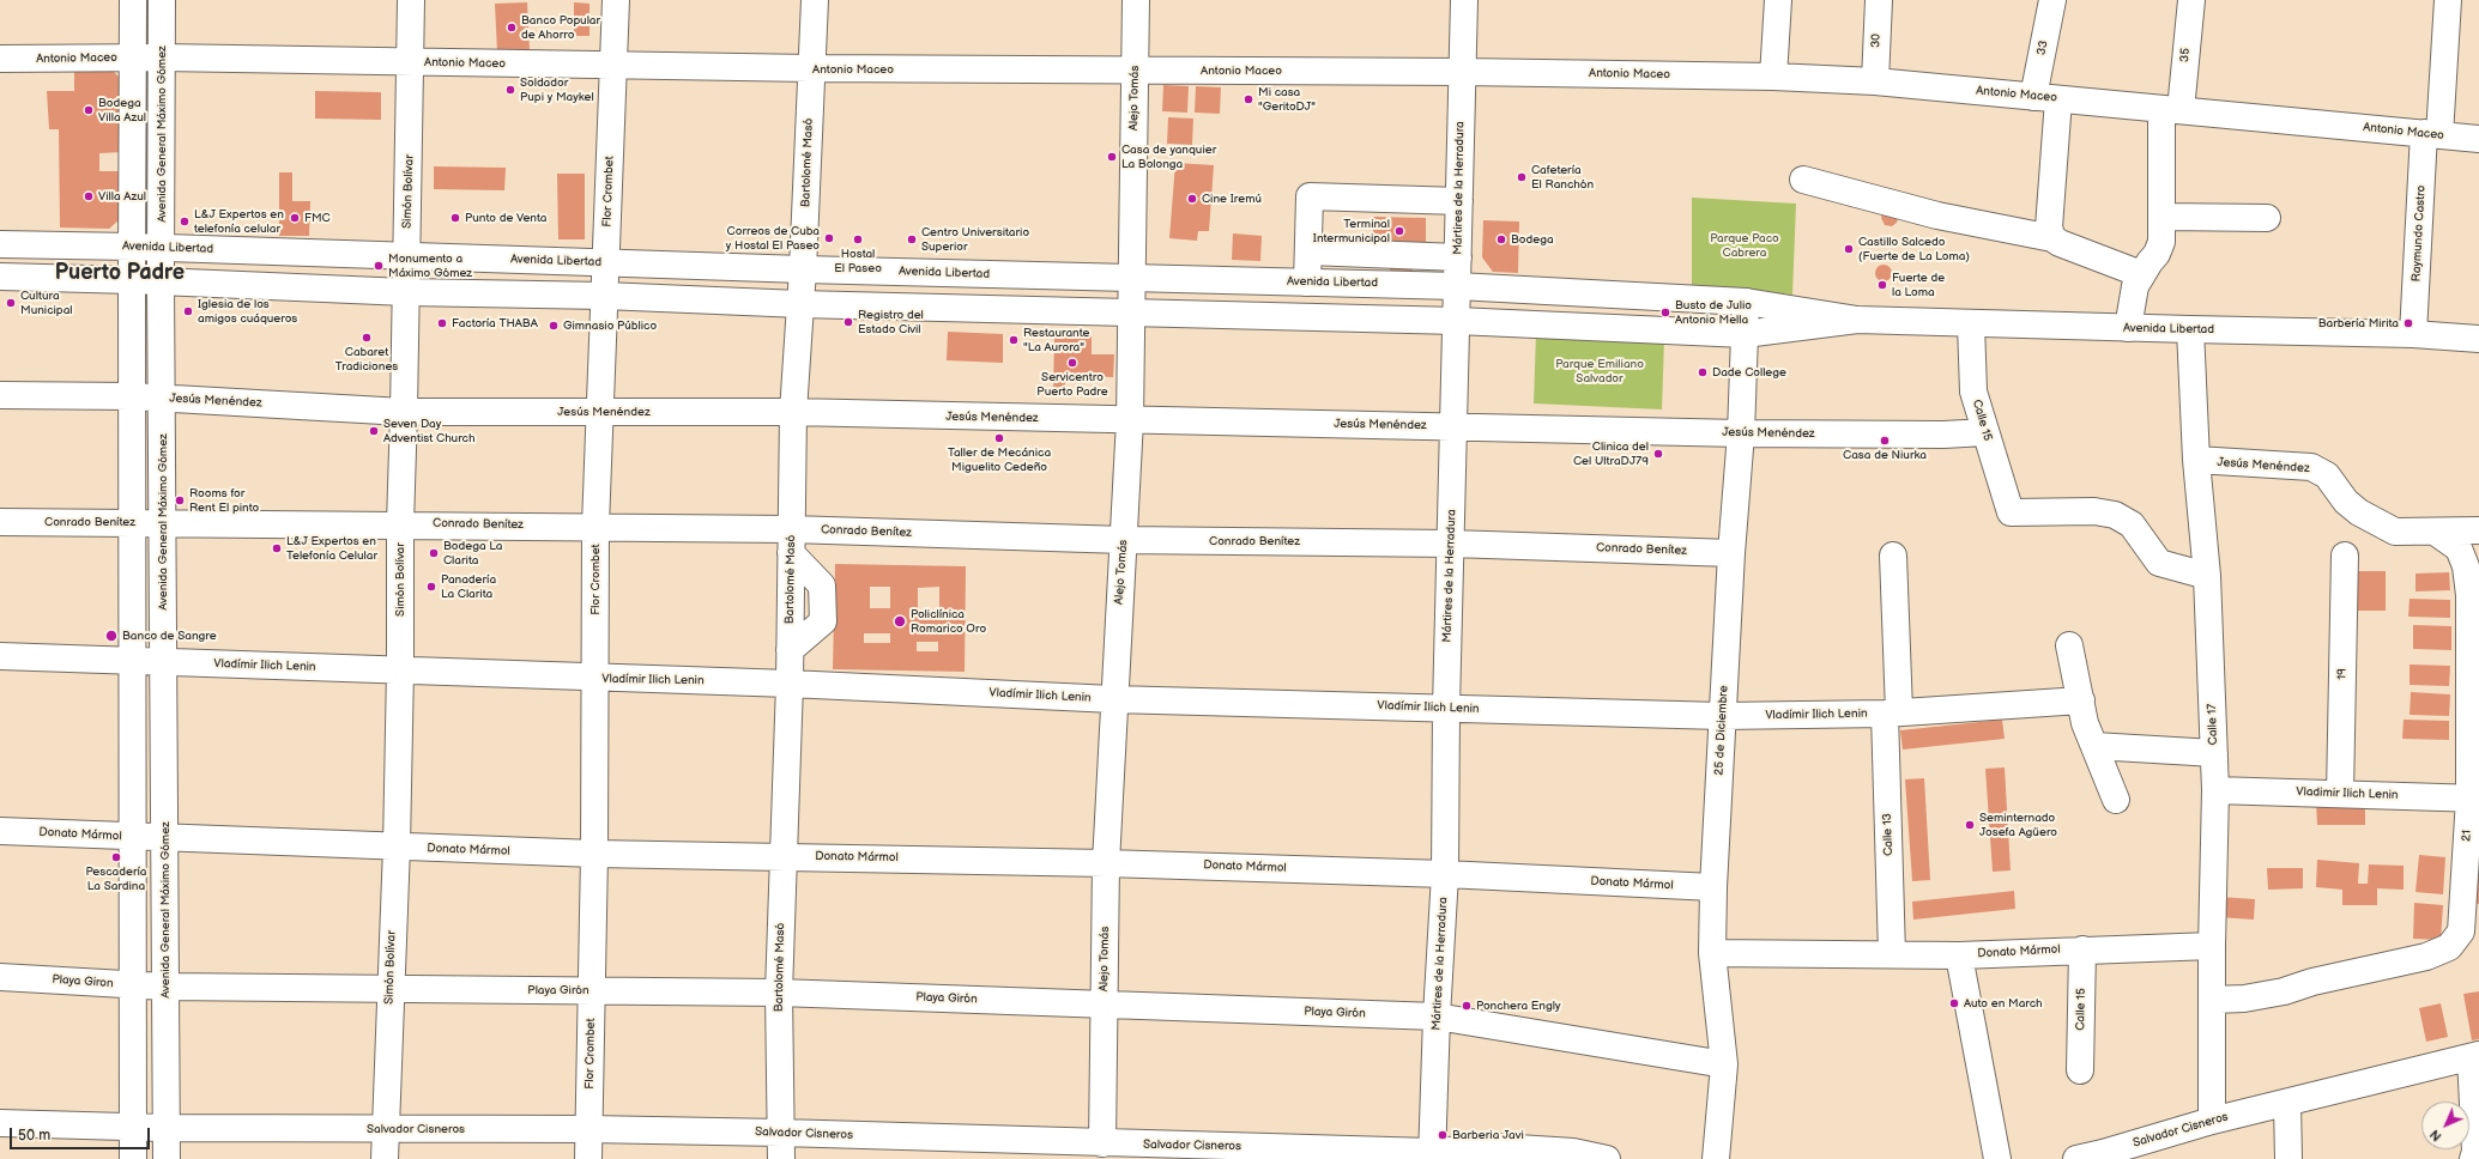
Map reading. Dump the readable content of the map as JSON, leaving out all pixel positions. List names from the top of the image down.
{
  "streets": {
    "street": [
      "30",
      "33",
      "35",
      "Antonio Maceo",
      "Alejo Tomás",
      "Avenida General Máximo Gómez",
      "Bartolomé Masó",
      "Mártires de la Herradura",
      "Simón Bolívar",
      "Flor Crombet",
      "Raymundo Castro",
      "Avenida Libertad",
      "Jesús Menéndez",
      "Calle 15",
      "Conrado Benítez",
      "Vladímir Ilich Lenin",
      "19",
      "Calle 17",
      "25 de Diciembre",
      "Vladimir Ilich Lenin",
      "Donato Mármol",
      "Calle 13",
      "21",
      "Playa Giron",
      "Playa Girón",
      "Salvador Cisneros"
    ]
  },
  "crossings": [
    ["30", "Antonio Maceo"],
    ["33", "Antonio Maceo"],
    ["35", "Antonio Maceo"],
    ["35", "Avenida Libertad"],
    ["Antonio Maceo", "Alejo Tomás"],
    ["Antonio Maceo", "Avenida General Máximo Gómez"],
    ["Antonio Maceo", "Bartolomé Masó"],
    ["Antonio Maceo", "Mártires de la Herradura"],
    ["Antonio Maceo", "Simón Bolívar"],
    ["Antonio Maceo", "Flor Crombet"],
    ["Antonio Maceo", "Raymundo Castro"],
    ["Alejo Tomás", "Avenida Libertad"],
    ["Alejo Tomás", "Jesús Menéndez"],
    ["Alejo Tomás", "Conrado Benítez"],
    ["Alejo Tomás", "Vladímir Ilich Lenin"],
    ["Alejo Tomás", "Donato Mármol"],
    ["Alejo Tomás", "Playa Girón"],
    ["Alejo Tomás", "Salvador Cisneros"],
    ["Avenida General Máximo Gómez", "Avenida Libertad"],
    ["Avenida General Máximo Gómez", "Jesús Menéndez"],
    ["Avenida General Máximo Gómez", "Conrado Benítez"],
    ["Avenida General Máximo Gómez", "Vladímir Ilich Lenin"],
    ["Avenida General Máximo Gómez", "Donato Mármol"],
    ["Avenida General Máximo Gómez", "Playa Giron"],
    ["Avenida General Máximo Gómez", "Playa Girón"],
    ["Avenida General Máximo Gómez", "Salvador Cisneros"],
    ["Bartolomé Masó", "Avenida Libertad"],
    ["Bartolomé Masó", "Jesús Menéndez"],
    ["Bartolomé Masó", "Conrado Benítez"],
    ["Bartolomé Masó", "Vladímir Ilich Lenin"],
    ["Bartolomé Masó", "Donato Mármol"],
    ["Bartolomé Masó", "Playa Girón"],
    ["Bartolomé Masó", "Salvador Cisneros"],
    ["Mártires de la Herradura", "Avenida Libertad"],
    ["Mártires de la Herradura", "Jesús Menéndez"],
    ["Mártires de la Herradura", "Conrado Benítez"],
    ["Mártires de la Herradura", "Vladímir Ilich Lenin"],
    ["Mártires de la Herradura", "Donato Mármol"],
    ["Mártires de la Herradura", "Playa Girón"],
    ["Mártires de la Herradura", "Salvador Cisneros"],
    ["Simón Bolívar", "Avenida Libertad"],
    ["Simón Bolívar", "Jesús Menéndez"],
    ["Simón Bolívar", "Conrado Benítez"],
    ["Simón Bolívar", "Vladímir Ilich Lenin"],
    ["Simón Bolívar", "Donato Mármol"],
    ["Simón Bolívar", "Playa Girón"],
    ["Simón Bolívar", "Salvador Cisneros"],
    ["Flor Crombet", "Avenida Libertad"],
    ["Flor Crombet", "Jesús Menéndez"],
    ["Flor Crombet", "Conrado Benítez"],
    ["Flor Crombet", "Vladímir Ilich Lenin"],
    ["Flor Crombet", "Donato Mármol"],
    ["Flor Crombet", "Playa Girón"],
    ["Flor Crombet", "Salvador Cisneros"],
    ["Raymundo Castro", "Avenida Libertad"],
    ["Avenida Libertad", "Calle 15"],
    ["Avenida Libertad", "Calle 17"],
    ["Avenida Libertad", "25 de Diciembre"],
    ["Jesús Menéndez", "Calle 15"],
    ["Jesús Menéndez", "Calle 17"],
    ["Jesús Menéndez", "25 de Diciembre"],
    ["Jesús Menéndez", "21"],
    ["Calle 15", "Calle 17"],
    ["Calle 15", "Donato Mármol"],
    ["Conrado Benítez", "25 de Diciembre"],
    ["Vladímir Ilich Lenin", "25 de Diciembre"],
    ["Vladímir Ilich Lenin", "Calle 13"],
    ["19", "Vladimir Ilich Lenin"],
    ["Calle 17", "Vladimir Ilich Lenin"],
    ["Calle 17", "Donato Mármol"],
    ["Calle 17", "21"],
    ["Calle 17", "Salvador Cisneros"],
    ["25 de Diciembre", "Donato Mármol"],
    ["25 de Diciembre", "Playa Girón"],
    ["Vladimir Ilich Lenin", "21"],
    ["Donato Mármol", "Calle 13"],
    ["Playa Giron", "Playa Girón"]
  ],
  "districts": ["Puerto Padre"],
  "parks": ["Parque Paco Cabrera", "Parque Emiliano Salvador"],
  "places": [
    "Banco Popular de Ahorro",
    "Soldador Pupi y Maykel",
    "Mi casa \"GeritoDJ\"",
    "Bodega Villa Azul",
    "Casa de yanquier La Bolonga",
    "Cafetería El Ranchón",
    "Villa Azul",
    "Cine Iremú",
    "FMC",
    "Punto de Venta",
    "L&J Expertos en telefonía celular",
    "Terminal Intermunicipal",
    "Correos de Cuba y Hostal El Paseo",
    "Hostal El Paseo",
    "Centro Universitario Superior",
    "Bodega",
    "Castillo Salcedo (Fuerte de La Loma)",
    "Monumento a Máximo Gómez",
    "Fuerte de la Loma",
    "Cultura Municipal",
    "Iglesia de los amigos cuáqueros",
    "Busto de Julio Antonio Mella",
    "Registro del Estado Civil",
    "Factoría THABA",
    "Barbería Mirita",
    "Gimnasio Público",
    "Cabaret Tradiciones",
    "Restaurante \"La Aurora\"",
    "Servicentro Puerto Padre",
    "Dade College",
    "Seven Day Adventist Church",
    "Taller de Mecánica Miguelito Cedeño",
    "Casa de Niurka",
    "Clinica del Cel UltraDJ79",
    "Rooms for Rent El pinto",
    "L&J Expertos en Telefonía Celular",
    "Bodega La Clarita",
    "Panadería La Clarita",
    "Policlínica Romarico Oro",
    "Banco de Sangre",
    "Seminternado Josefa Agüero",
    "Pescadería La Sardina",
    "Auto en March",
    "Ponchera Engly",
    "Barberia Javi"
  ],
  "scale_bar": "50 m",
  "north": "bottom left"
}
